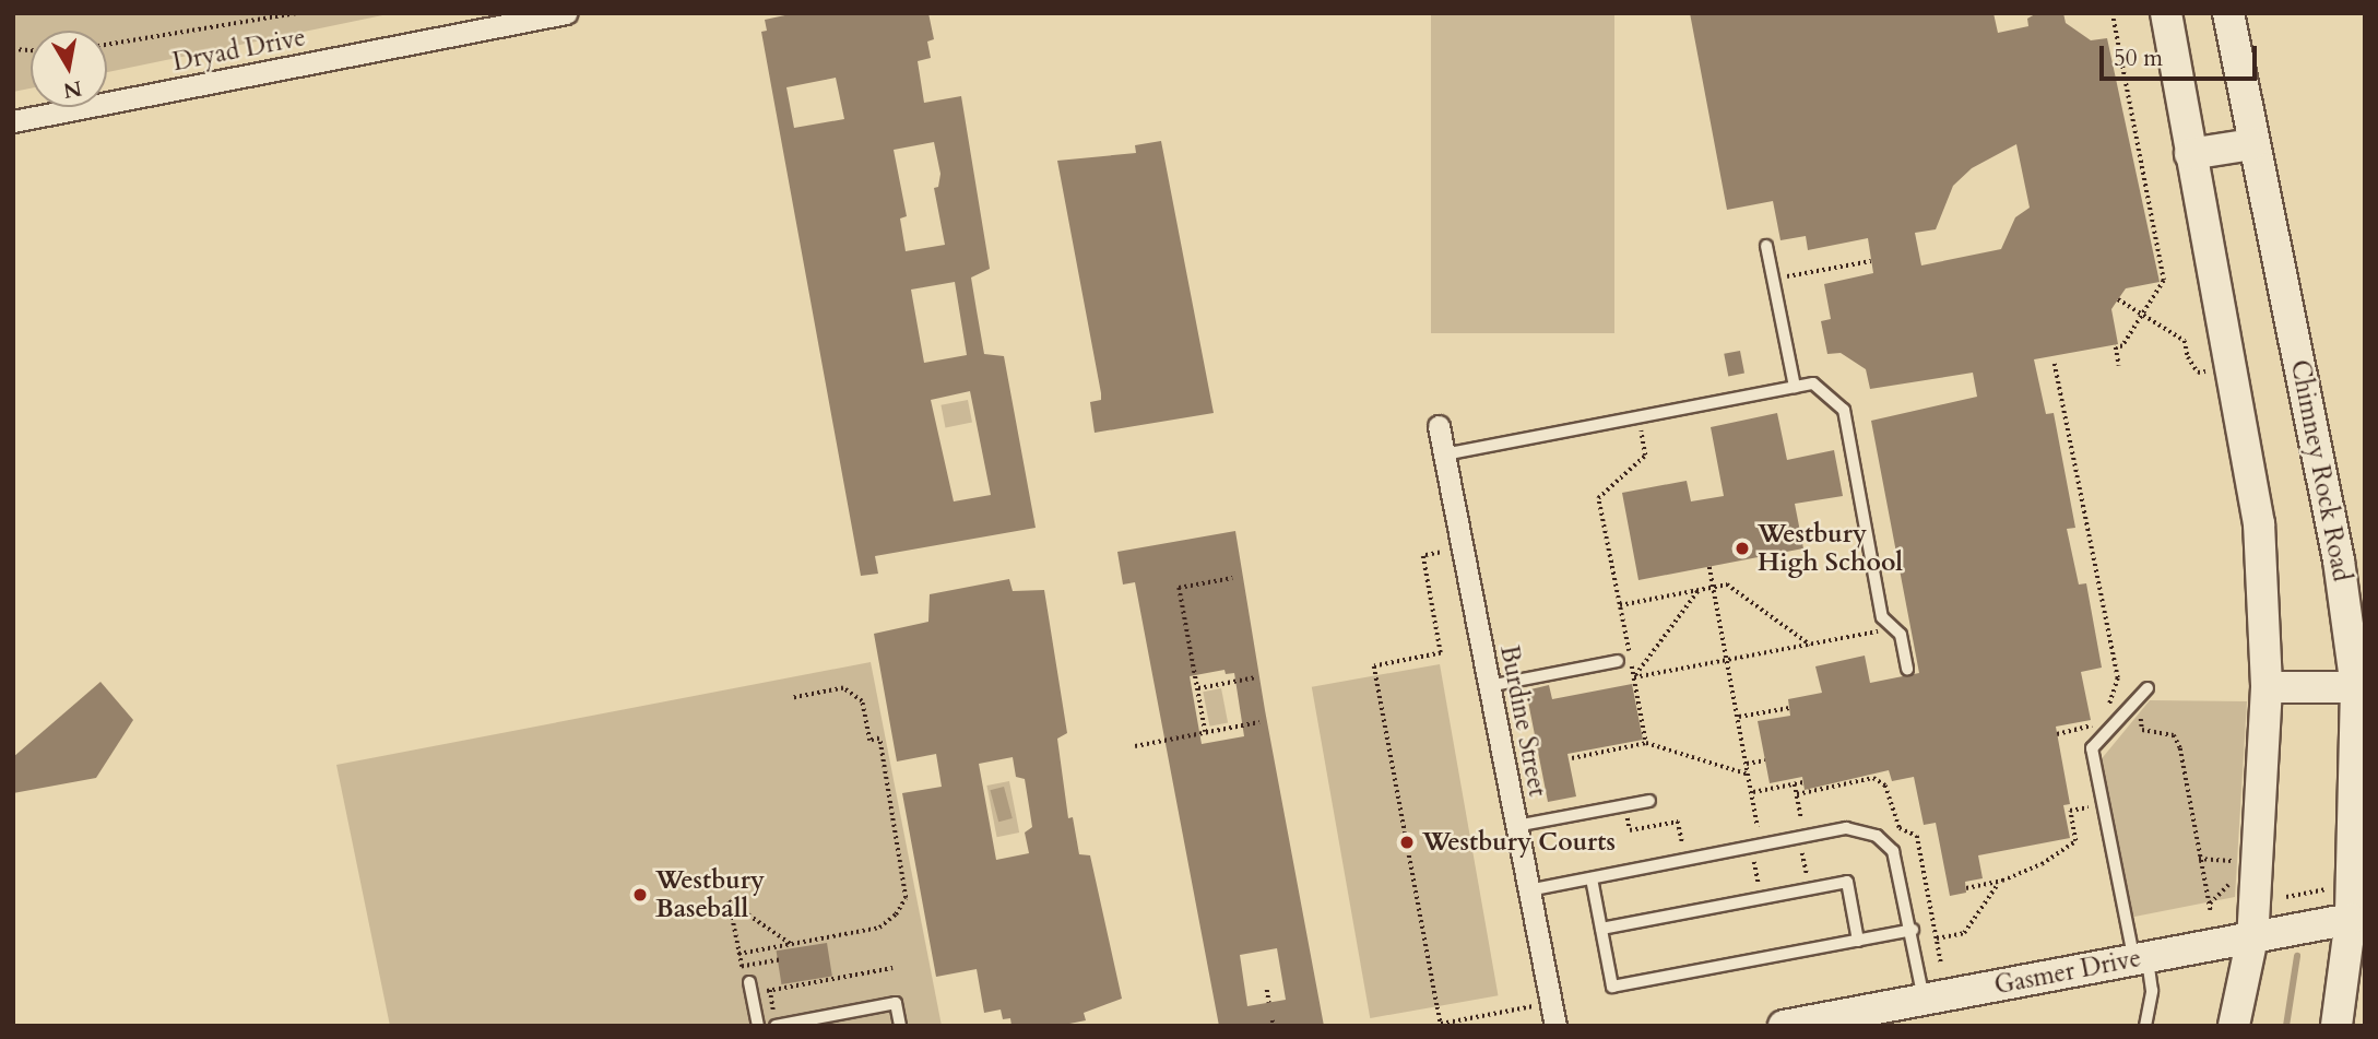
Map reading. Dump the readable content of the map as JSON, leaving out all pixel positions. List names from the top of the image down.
{
  "streets": {
    "main road": ["Chimney Rock Road", "Gasmer Drive"],
    "street": ["Dryad Drive", "Burdine Street"]
  },
  "crossings": [
    ["Chimney Rock Road", "Gasmer Drive"]
  ],
  "places": ["Westbury High School", "Westbury Courts", "Westbury Baseball"],
  "scale_bar": "50 m",
  "north": "bottom"
}
